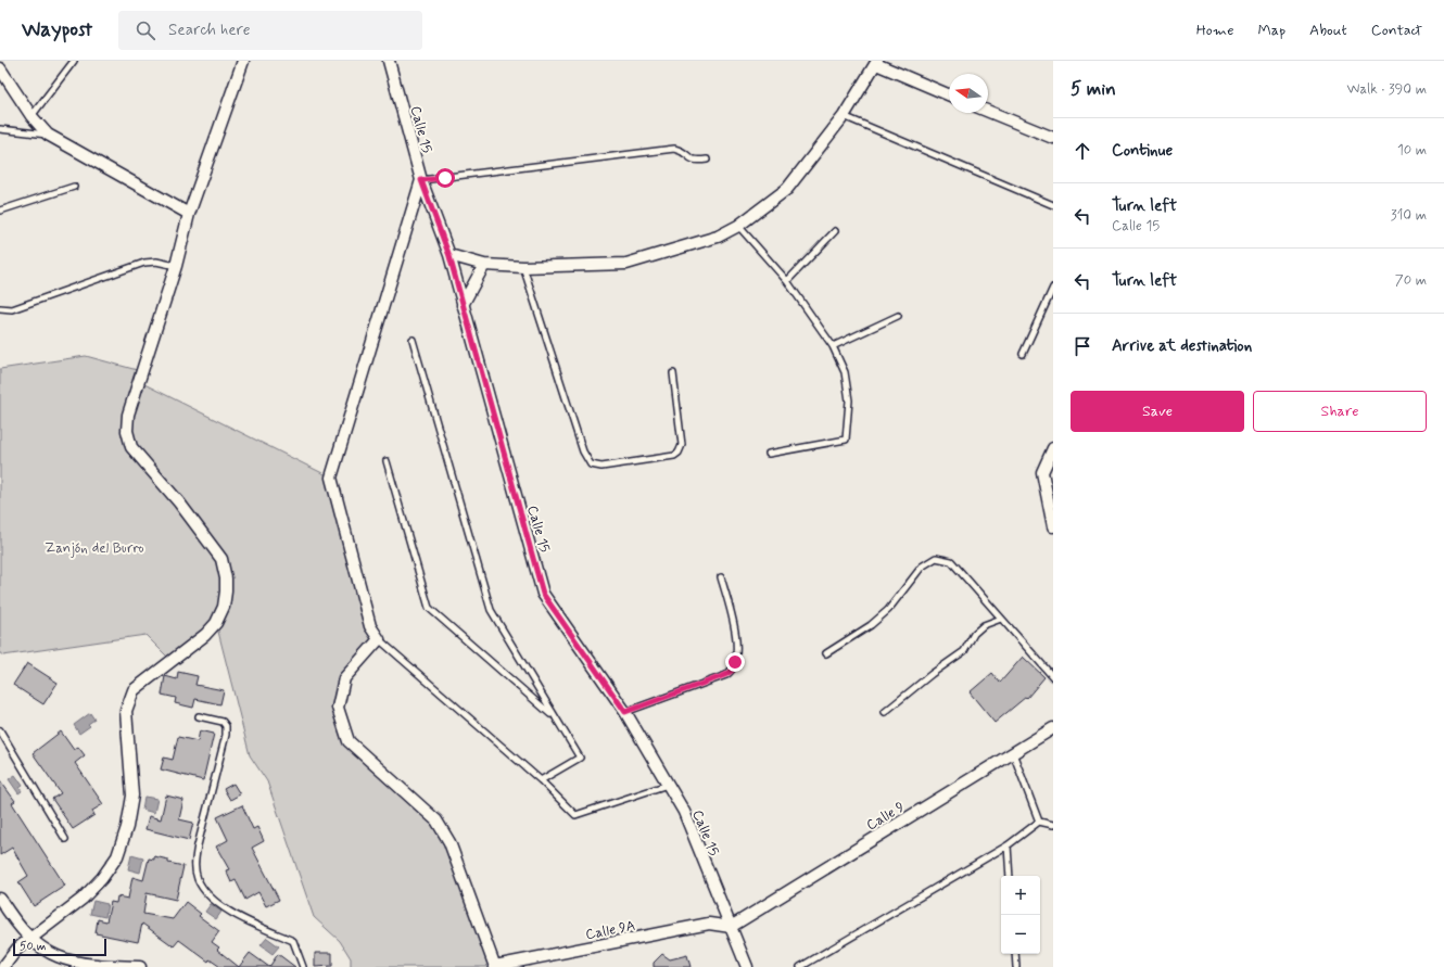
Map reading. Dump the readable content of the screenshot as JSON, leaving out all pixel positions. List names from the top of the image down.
{
  "streets": {
    "street": ["Calle 15", "Calle 9", "Calle 9A"]
  },
  "crossings": [
    ["Calle 15", "Calle 9"],
    ["Calle 15", "Calle 9A"],
    ["Calle 9", "Calle 9A"]
  ],
  "parks": ["Zanjón del Burro"],
  "scale_bar": "50 m",
  "north": "left",
  "page": {
    "header": "Waypost",
    "search": "Search here",
    "nav": [
      "Home",
      "Map",
      "About",
      "Contact"
    ],
    "heading": ["5 min", "Walk · 390 m"],
    "list": [
      ["Continue", "10 m"],
      ["Turn left", "Calle 15", "310 m"],
      ["Turn left", "70 m"],
      "Arrive at destination"
    ],
    "buttons": ["Save", "Share"],
    "map_buttons": ["+", "−"],
    "scale": "50 m"
  }
}
